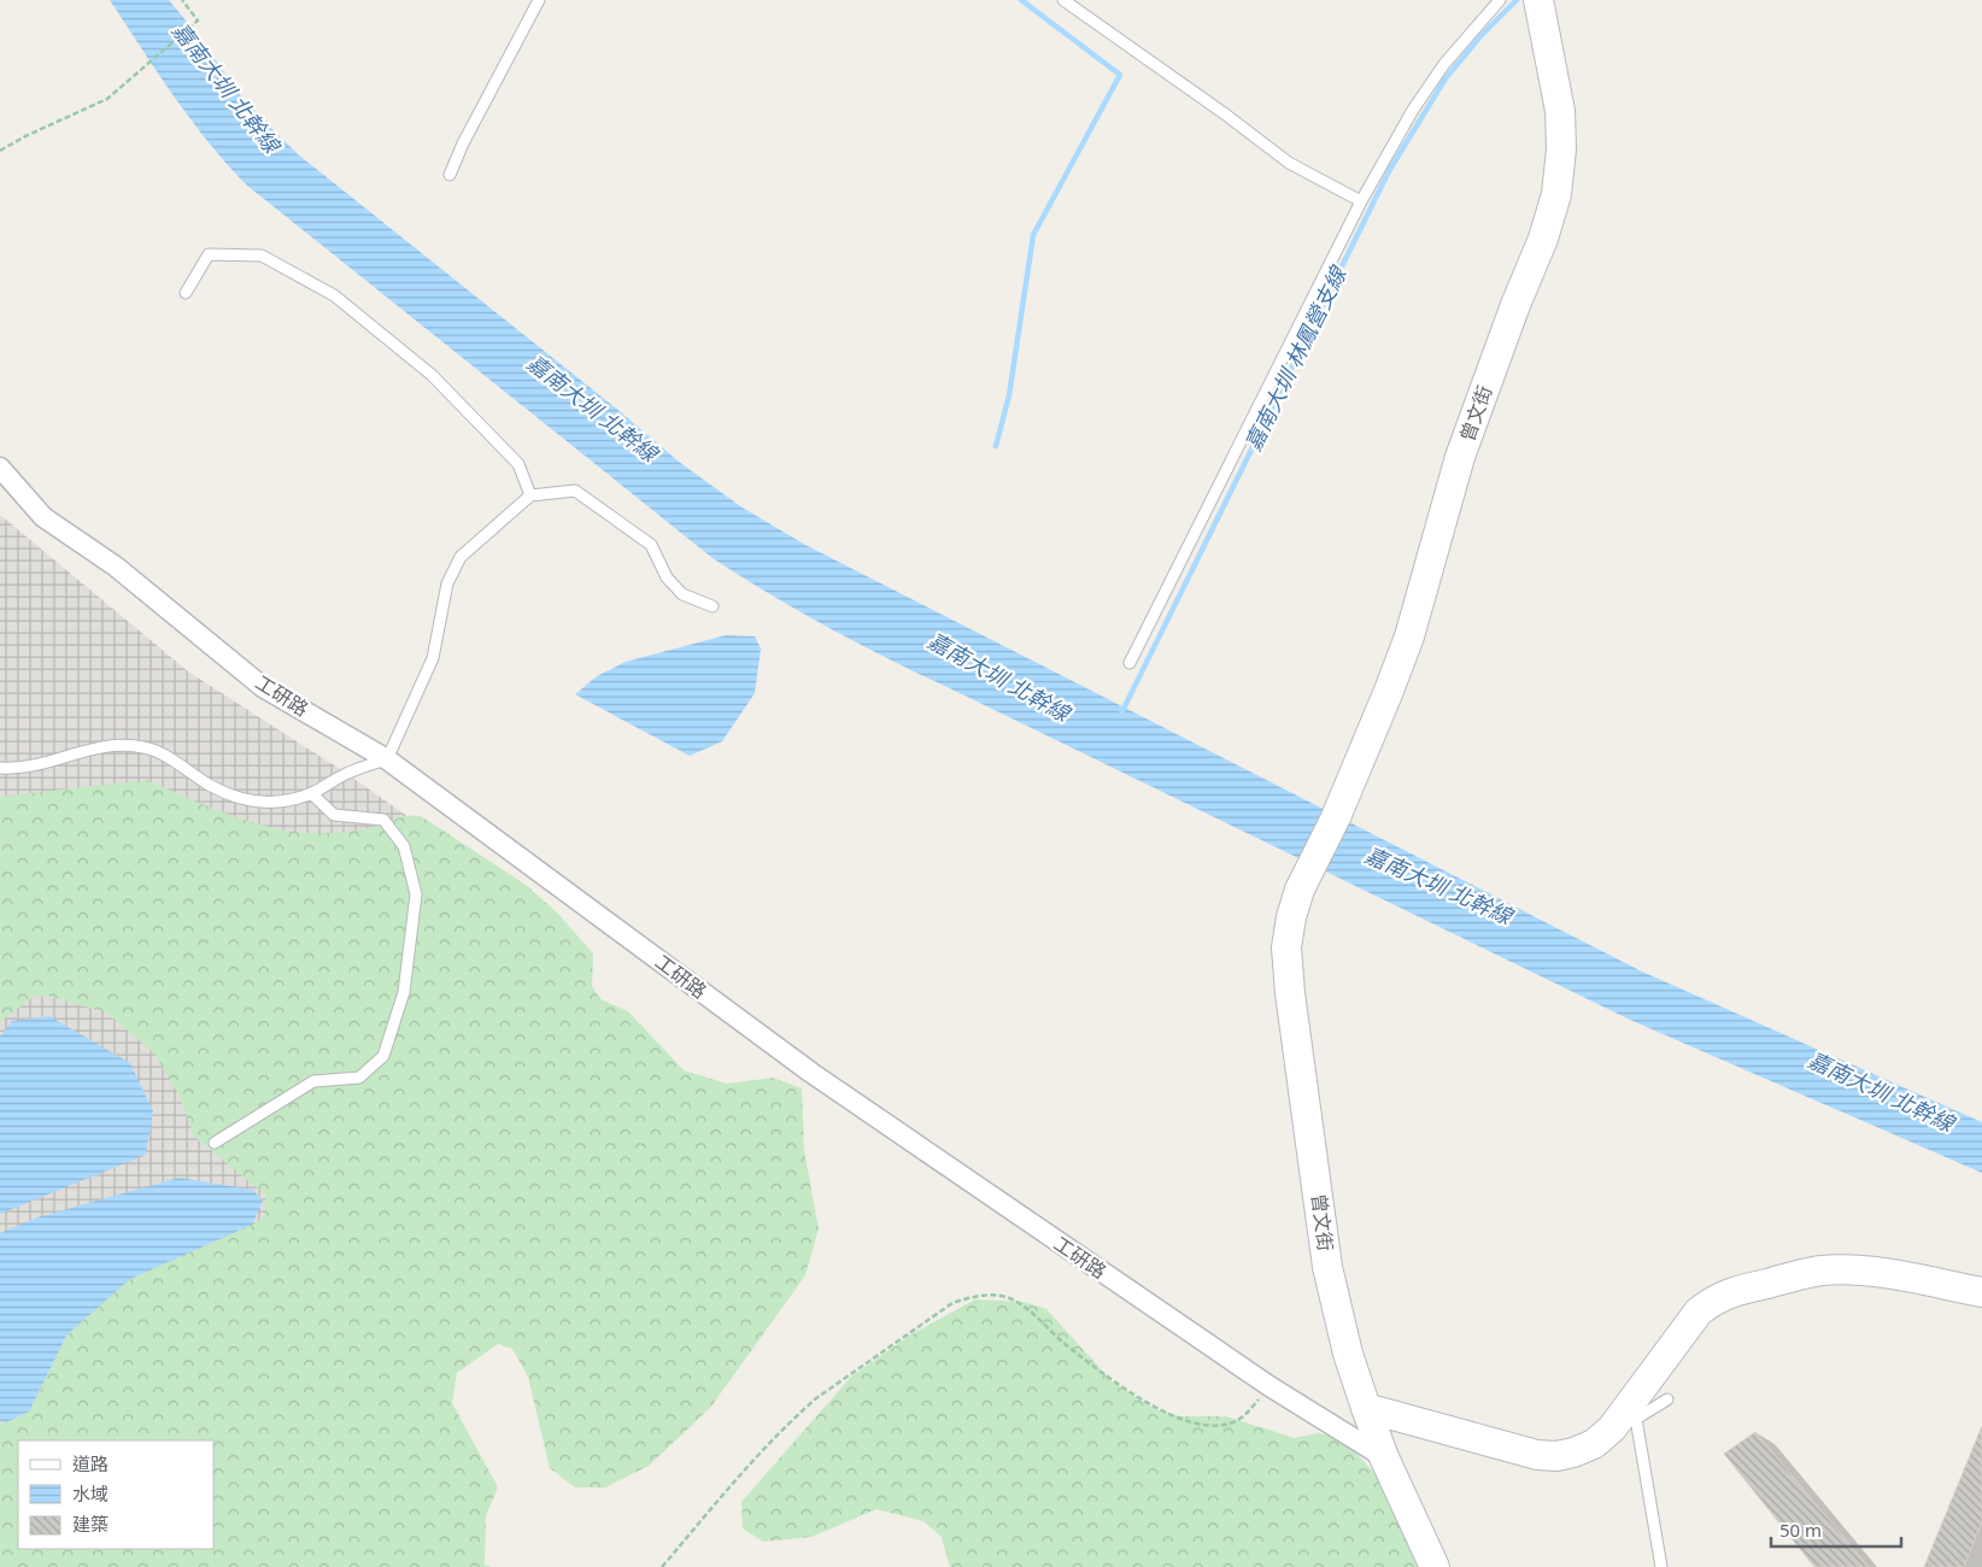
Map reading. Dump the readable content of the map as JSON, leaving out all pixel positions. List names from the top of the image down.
{
  "streets": {
    "main road": ["曾文街"],
    "street": ["工研路"]
  },
  "crossings": [
    ["曾文街", "工研路"]
  ],
  "water": ["嘉南大圳 北幹線", "嘉南大圳 林鳳營支線"],
  "legend": ["道路", "水域", "建築"],
  "scale_bar": "50 m"
}
